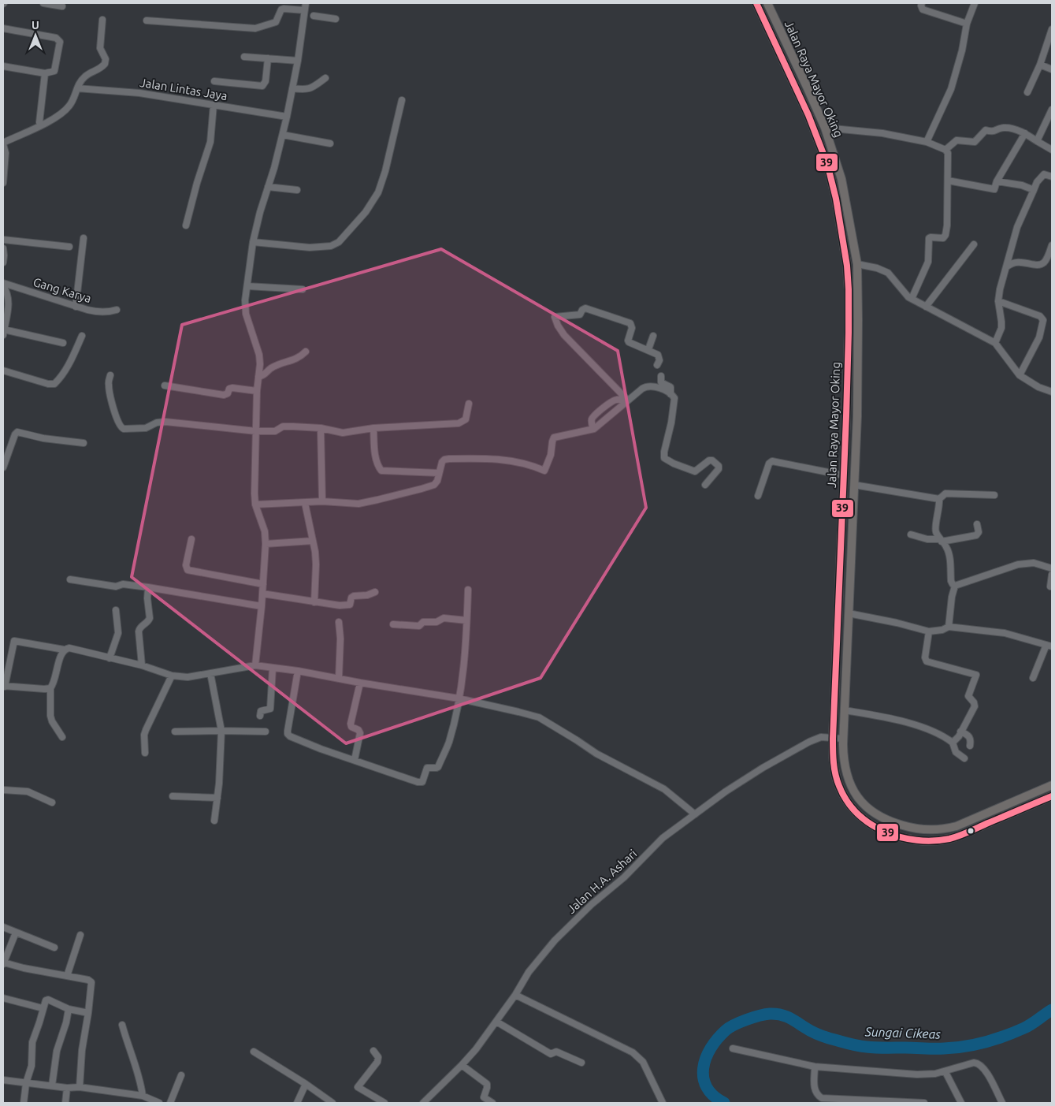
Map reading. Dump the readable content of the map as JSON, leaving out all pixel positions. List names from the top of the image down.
{
  "streets": {
    "main road": ["Jalan Raya Mayor Oking"],
    "street": ["Jalan Lintas Jaya", "Gang Karya", "Jalan H.A. Ashari"]
  },
  "crossings": [
    ["Jalan Raya Mayor Oking", "Jalan H.A. Ashari"]
  ],
  "water": ["Sungai Cikeas"],
  "lines": ["transit line 39"],
  "north": "top"
}
